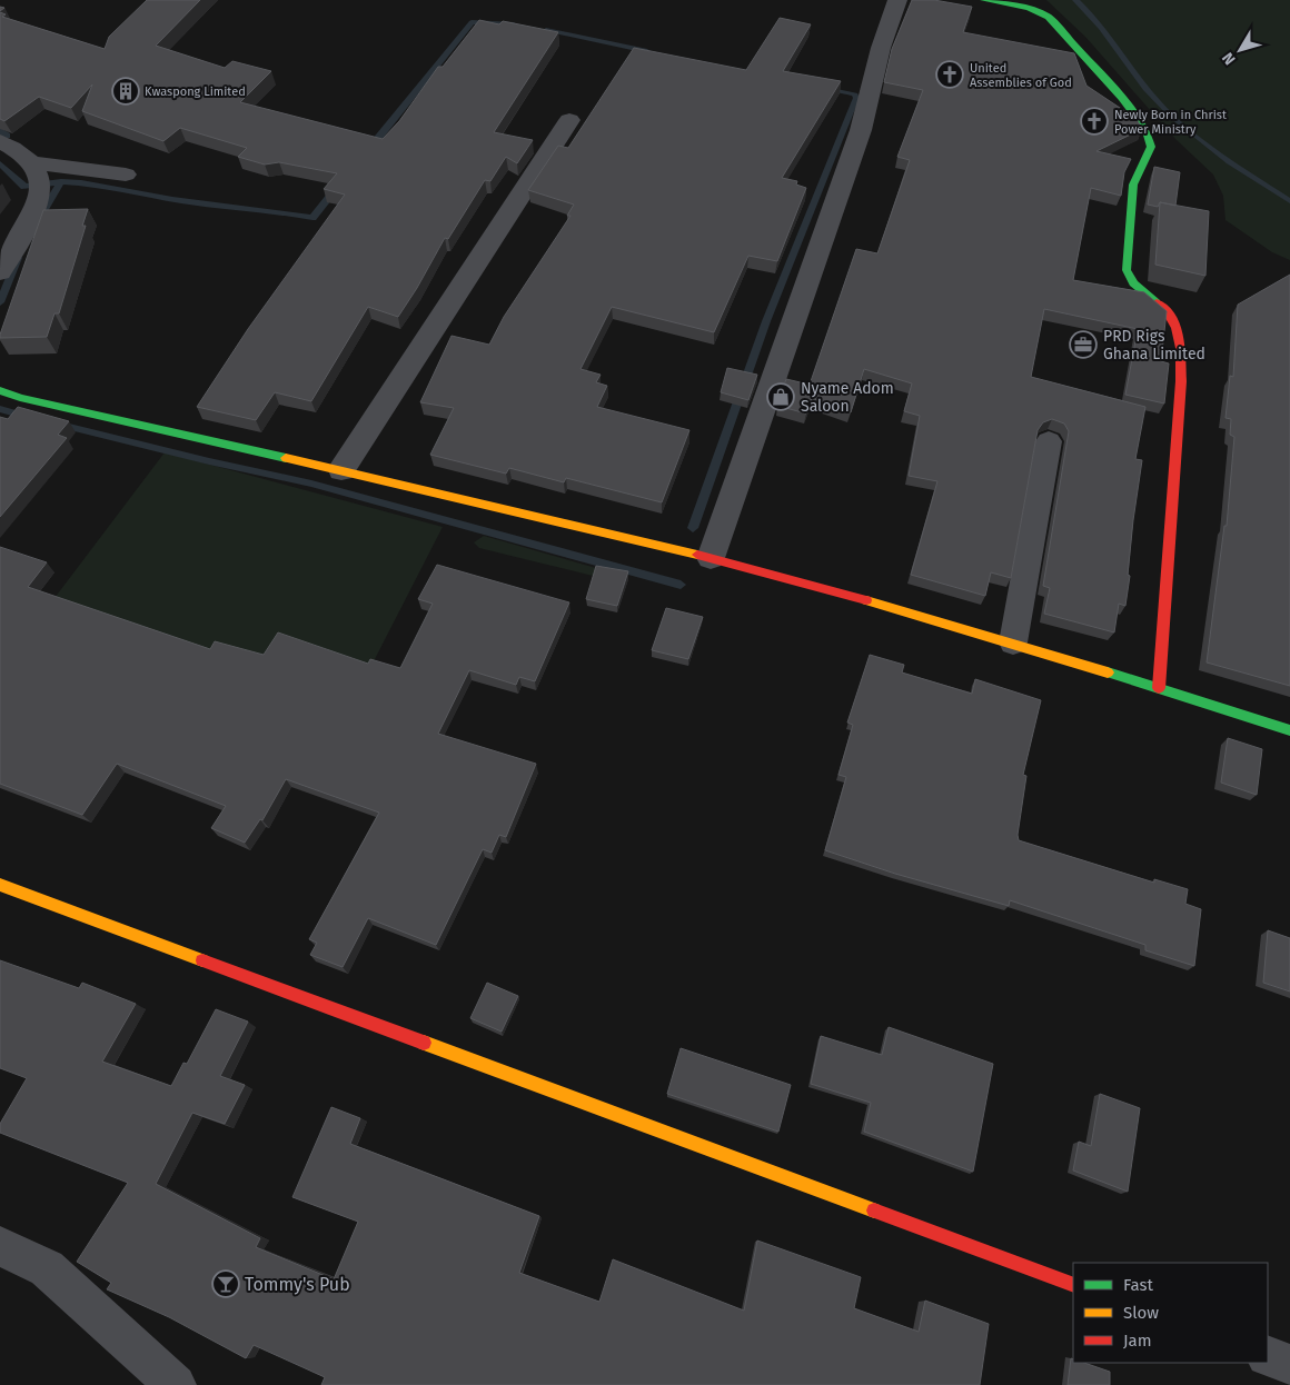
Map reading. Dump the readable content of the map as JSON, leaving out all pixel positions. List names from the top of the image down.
{
  "places": {
    "church": ["United Assemblies of God", "Newly Born in Christ Power Ministry"],
    "building": ["Kwaspong Limited"],
    "office": ["PRD Rigs Ghana Limited"],
    "shop": ["Nyame Adom Saloon"],
    "bar": ["Tommy's Pub"]
  },
  "legend": ["Fast", "Slow", "Jam"],
  "north": "bottom left"
}
